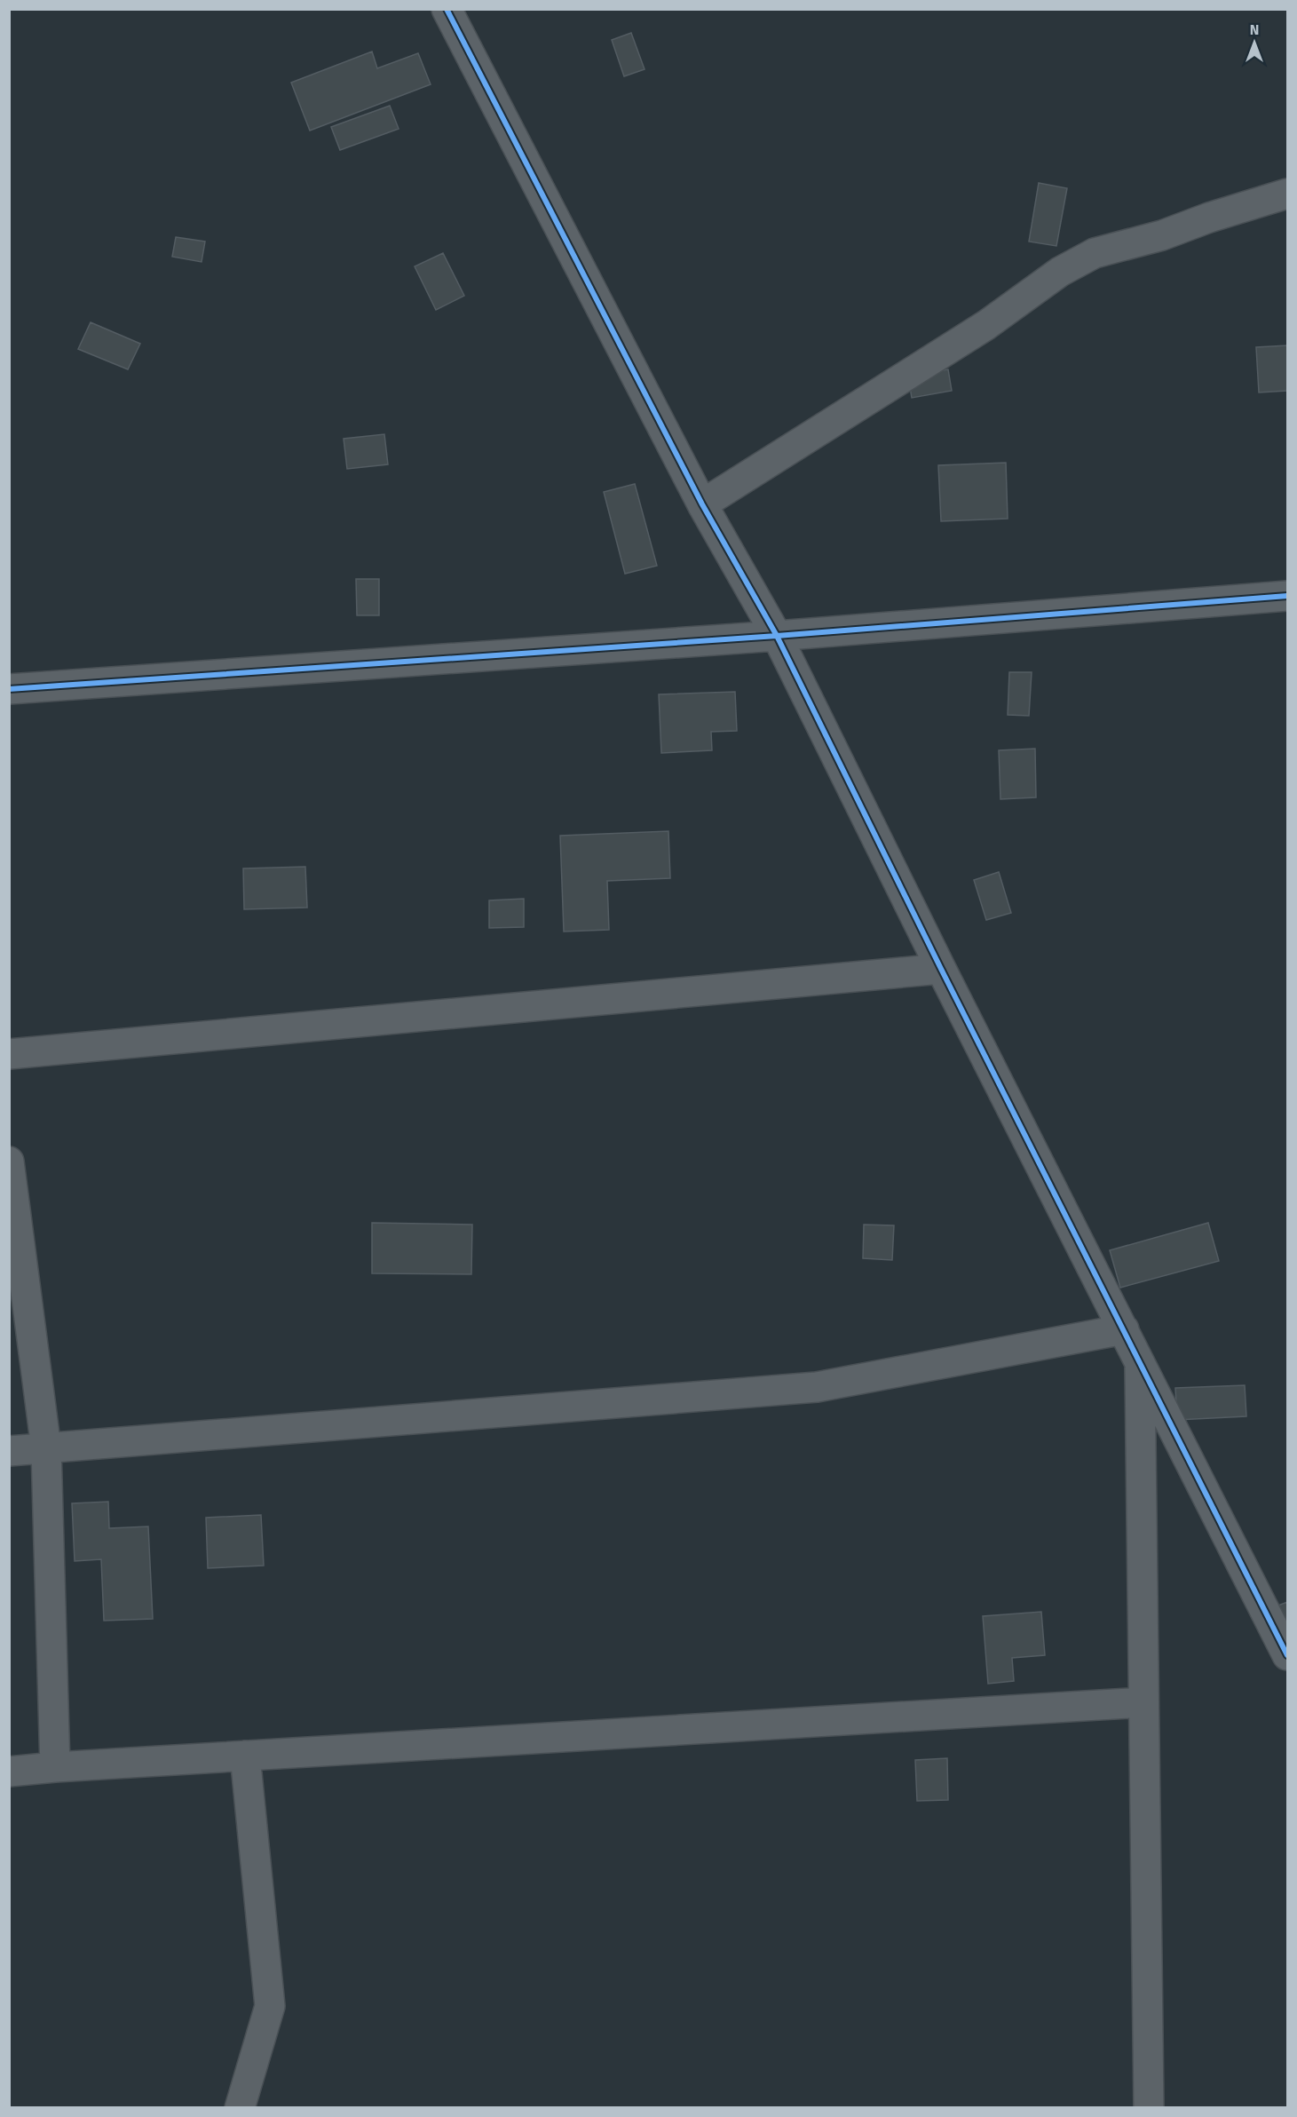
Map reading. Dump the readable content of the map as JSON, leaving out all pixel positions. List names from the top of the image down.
{
  "north": "top"
}
